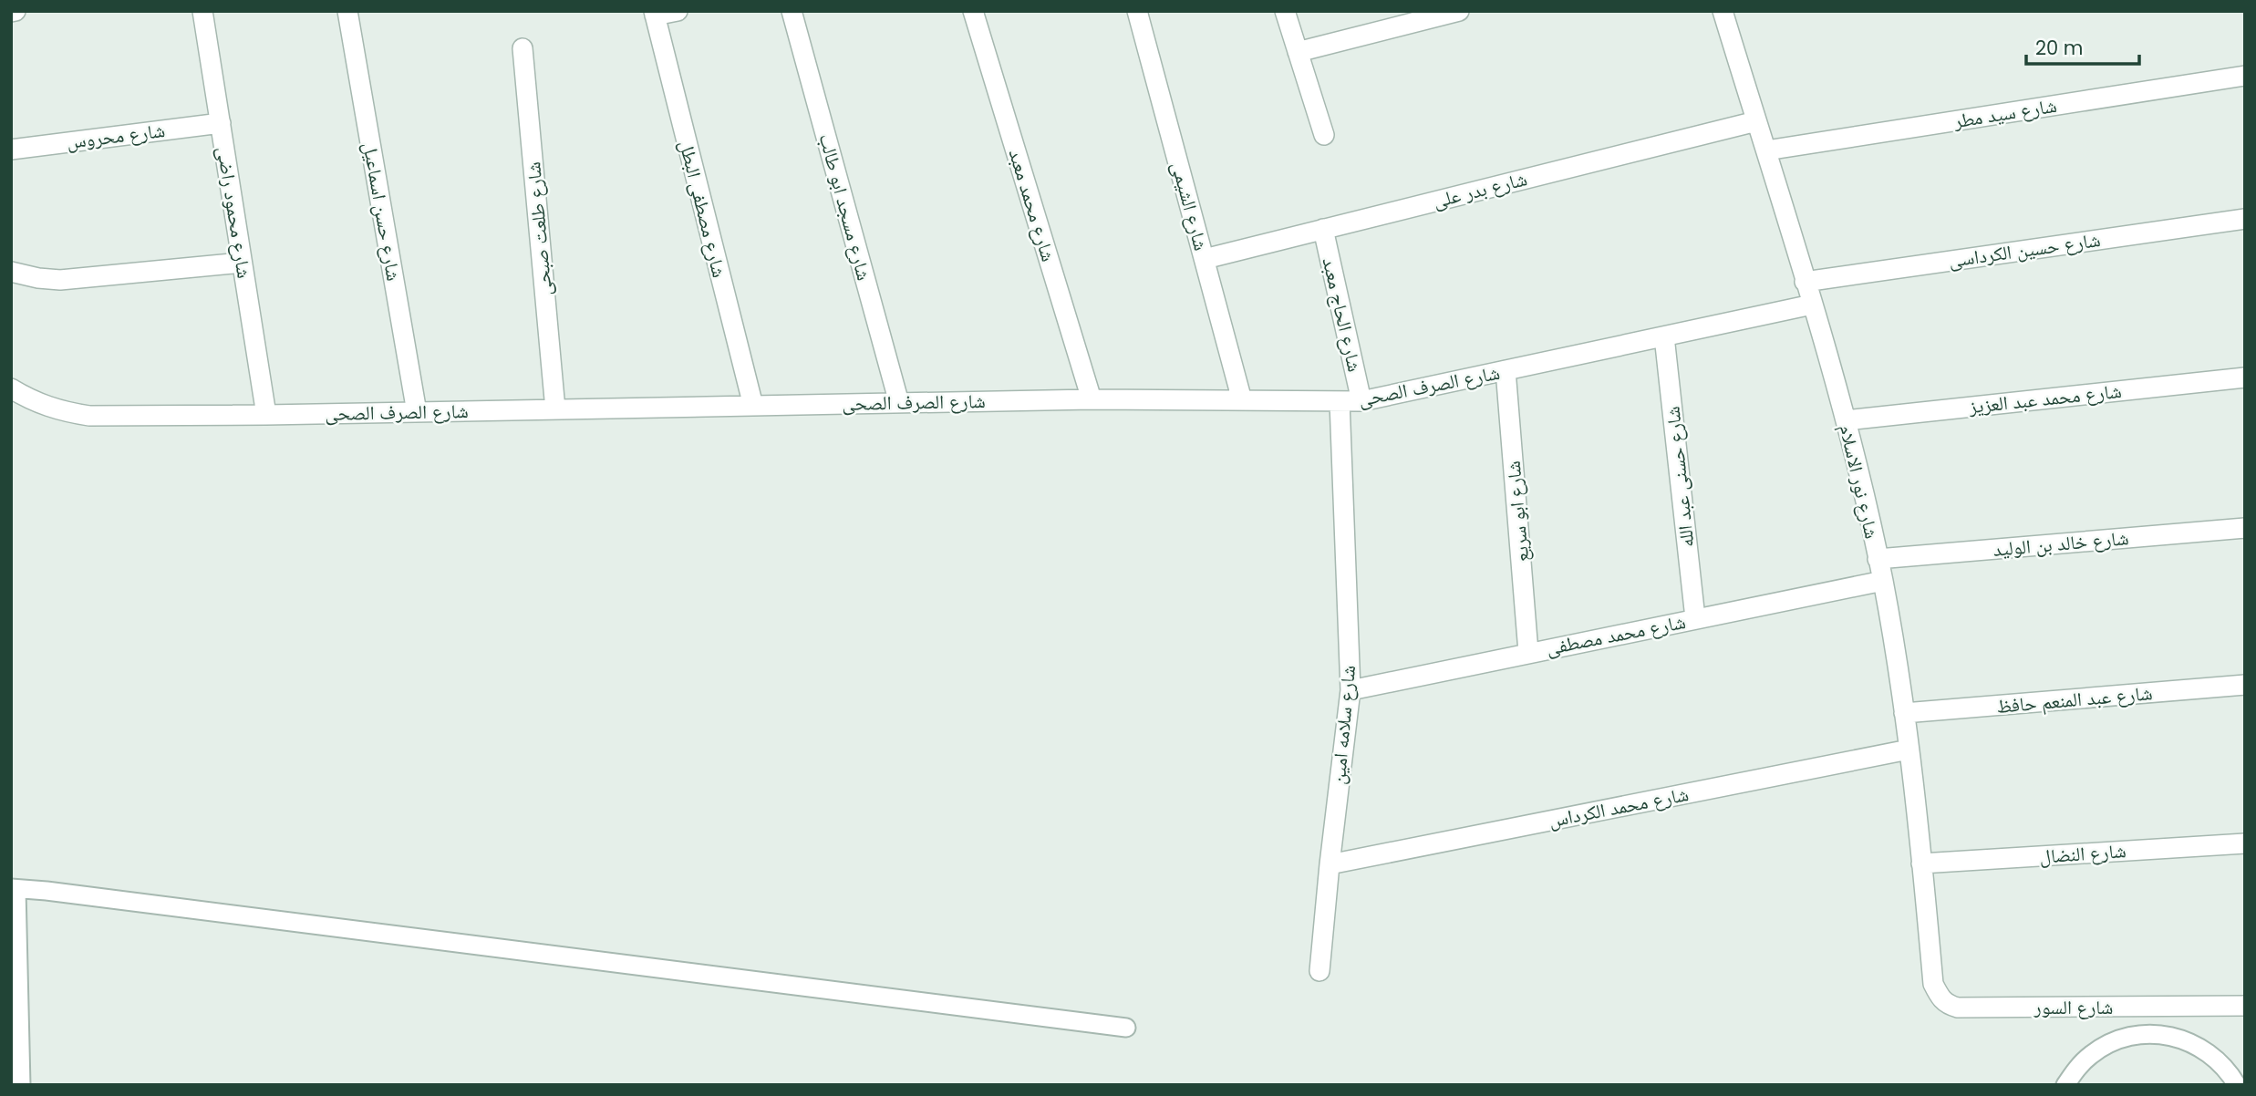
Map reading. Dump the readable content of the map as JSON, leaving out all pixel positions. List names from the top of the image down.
{
  "streets": {
    "street": [
      "شارع سيد مطر",
      "شارع محروس",
      "شارع بدر على",
      "شارع محمد معبد",
      "شارع الشيمى",
      "شارع مسجد ابو طالب",
      "شارع مصطفى البطل",
      "شارع حسن اسماعيل",
      "شارع محمود راضى",
      "شارع طلعت صبحى",
      "شارع حسين الكرداسى",
      "شارع الحاج معبد",
      "شارع الصرف الصحى",
      "شارع محمد عبد العزيز",
      "شارع حسنى عبد الله",
      "شارع نور الاسلام",
      "شارع ابو سريع",
      "شارع خالد بن الوليد",
      "شارع محمد مصطفى",
      "شارع عبد المنعم حافظ",
      "شارع سلامه امين",
      "شارع محمد الكرداس",
      "شارع النضال",
      "شارع السور"
    ]
  },
  "crossings": [
    ["شارع سيد مطر", "شارع نور الاسلام"],
    ["شارع محروس", "شارع محمود راضى"],
    ["شارع بدر على", "شارع الشيمى"],
    ["شارع بدر على", "شارع الحاج معبد"],
    ["شارع بدر على", "شارع نور الاسلام"],
    ["شارع محمد معبد", "شارع الصرف الصحى"],
    ["شارع الشيمى", "شارع الصرف الصحى"],
    ["شارع مسجد ابو طالب", "شارع الصرف الصحى"],
    ["شارع مصطفى البطل", "شارع الصرف الصحى"],
    ["شارع حسن اسماعيل", "شارع الصرف الصحى"],
    ["شارع محمود راضى", "شارع الصرف الصحى"],
    ["شارع طلعت صبحى", "شارع الصرف الصحى"],
    ["شارع حسين الكرداسى", "شارع نور الاسلام"],
    ["شارع الحاج معبد", "شارع الصرف الصحى"],
    ["شارع الصرف الصحى", "شارع حسنى عبد الله"],
    ["شارع الصرف الصحى", "شارع نور الاسلام"],
    ["شارع الصرف الصحى", "شارع ابو سريع"],
    ["شارع الصرف الصحى", "شارع سلامه امين"],
    ["شارع محمد عبد العزيز", "شارع نور الاسلام"],
    ["شارع حسنى عبد الله", "شارع محمد مصطفى"],
    ["شارع نور الاسلام", "شارع خالد بن الوليد"],
    ["شارع نور الاسلام", "شارع محمد مصطفى"],
    ["شارع نور الاسلام", "شارع عبد المنعم حافظ"],
    ["شارع نور الاسلام", "شارع محمد الكرداس"],
    ["شارع نور الاسلام", "شارع النضال"],
    ["شارع نور الاسلام", "شارع السور"],
    ["شارع ابو سريع", "شارع محمد مصطفى"],
    ["شارع محمد مصطفى", "شارع سلامه امين"],
    ["شارع سلامه امين", "شارع محمد الكرداس"]
  ],
  "scale_bar": "20 m"
}
